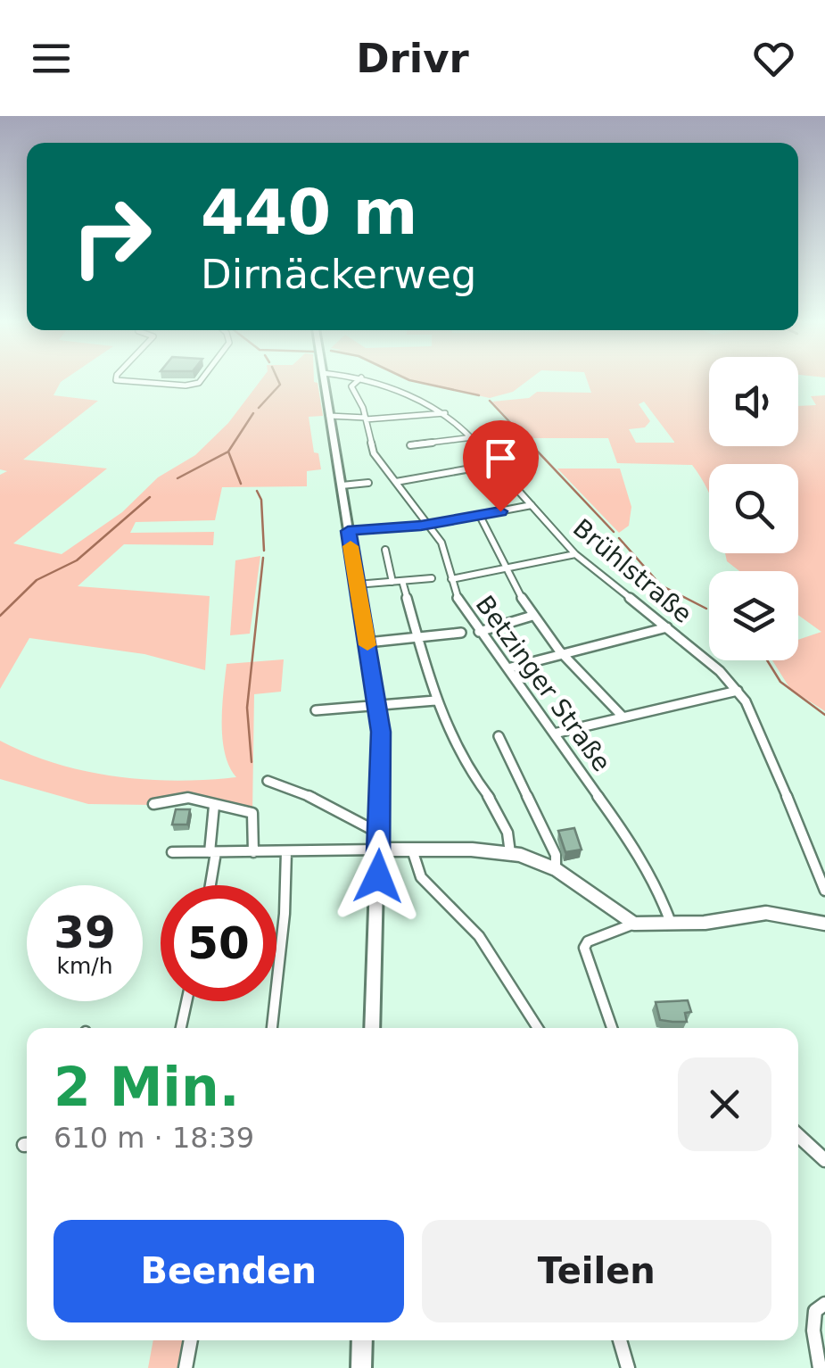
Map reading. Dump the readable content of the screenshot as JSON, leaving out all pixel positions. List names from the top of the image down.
{
  "streets": {
    "street": ["Brühlstraße", "Betzinger Straße"]
  },
  "page": {
    "header": "Drivr",
    "turn": ["440 m", "Dirnäckerweg"],
    "speed": "39 km/h",
    "limit": "50",
    "heading": ["2 Min.", "610 m · 18:39"],
    "buttons": ["Beenden", "Teilen"]
  }
}
